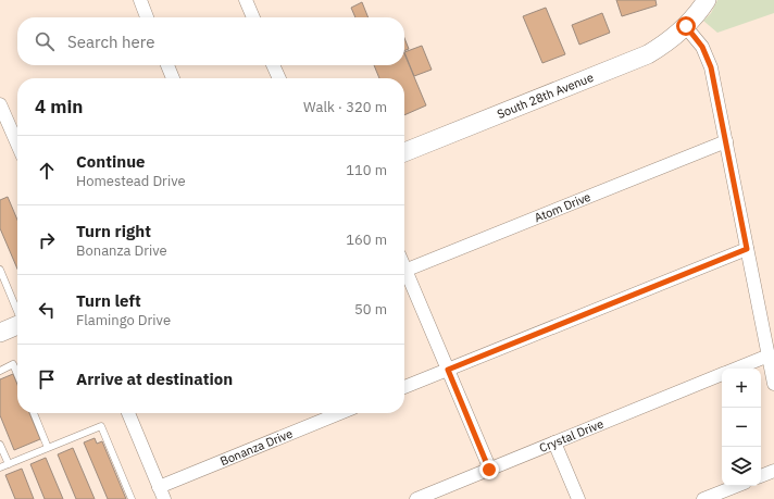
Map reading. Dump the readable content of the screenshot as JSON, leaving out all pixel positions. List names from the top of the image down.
{
  "streets": {
    "main road": ["South 28th Avenue"],
    "street": ["Atom Drive", "Crystal Drive", "Bonanza Drive"]
  },
  "page": {
    "search": "Search here",
    "heading": ["4 min", "Walk · 320 m"],
    "list": [
      ["Continue", "Homestead Drive", "110 m"],
      ["Turn right", "Bonanza Drive", "160 m"],
      ["Turn left", "Flamingo Drive", "50 m"],
      "Arrive at destination"
    ],
    "map_buttons": ["+", "−"]
  }
}
